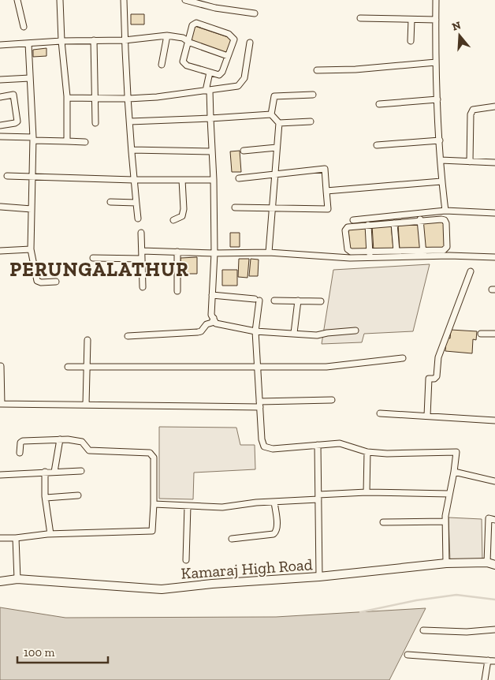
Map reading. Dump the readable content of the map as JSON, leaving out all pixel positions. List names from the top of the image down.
{
  "streets": {
    "street": ["Kamaraj High Road"]
  },
  "districts": ["PERUNGALATHUR"],
  "scale_bar": "100 m",
  "north": "top"
}
